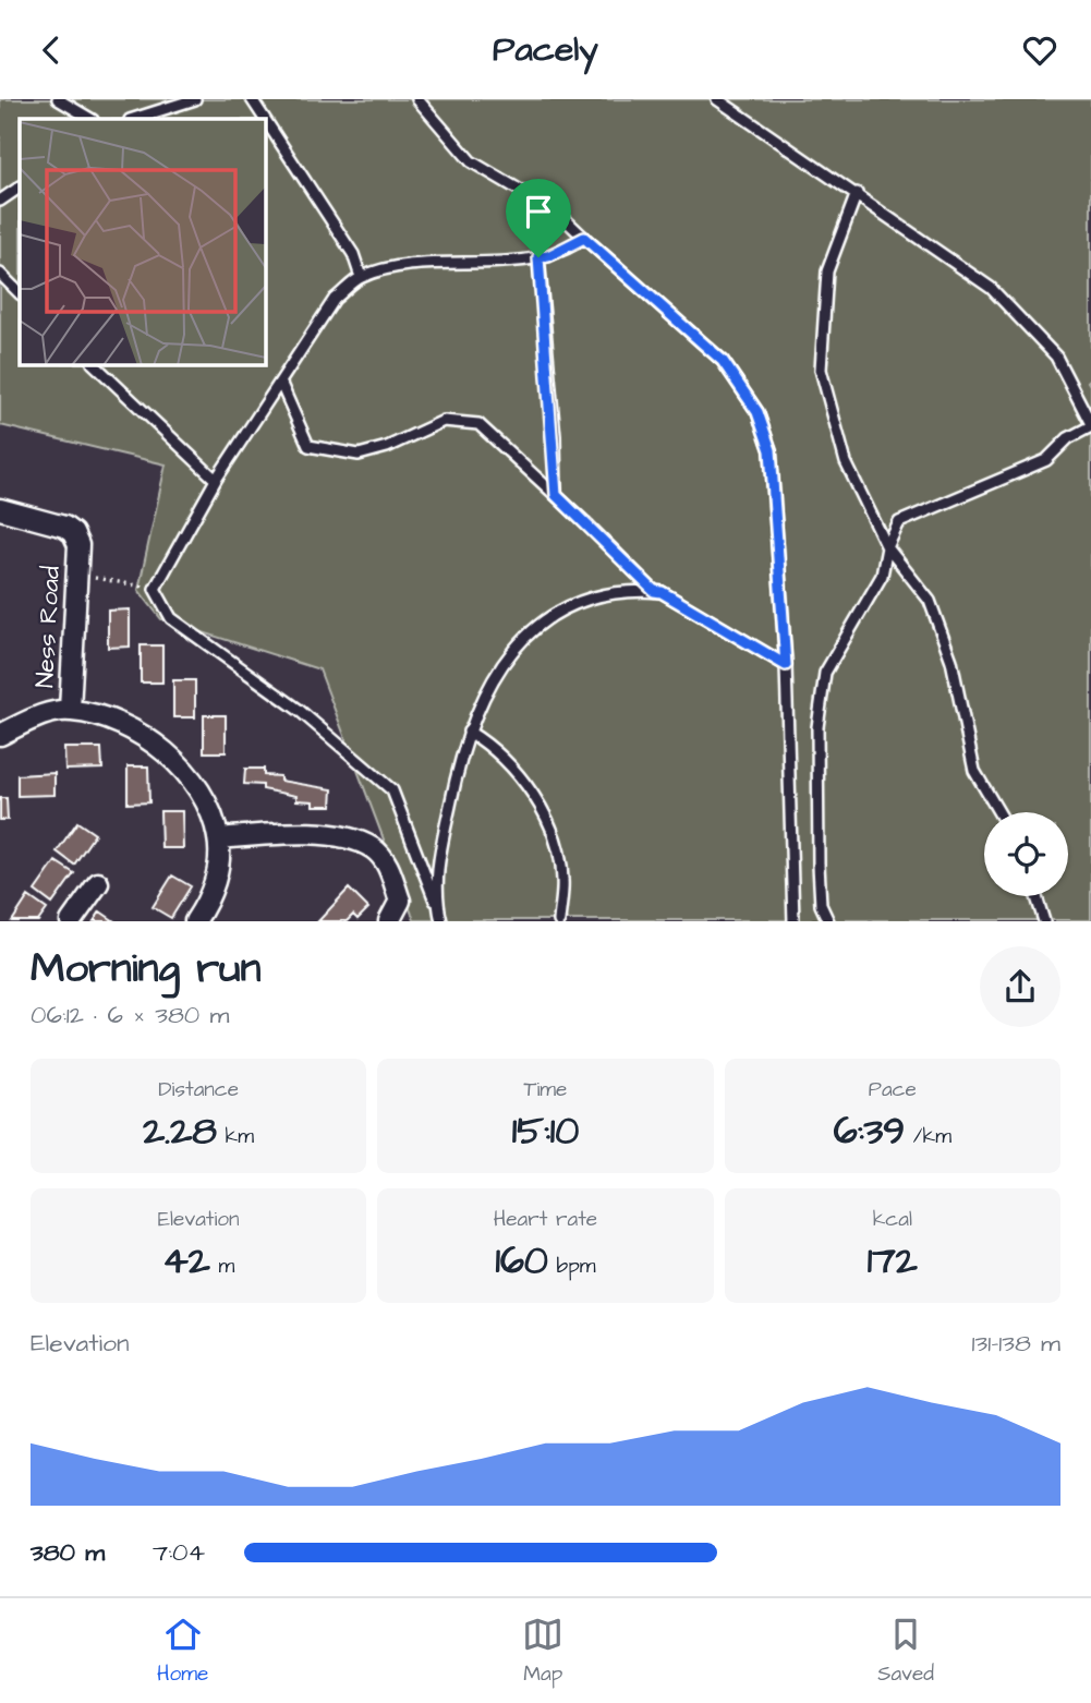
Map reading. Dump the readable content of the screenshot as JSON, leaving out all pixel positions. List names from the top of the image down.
{
  "streets": {
    "street": ["Ness Road"]
  },
  "page": {
    "header": "Pacely",
    "heading": ["Morning run", "06:12 · 6 × 380 m"],
    "stats": [
      ["Distance", "2.28 km"],
      ["Time", "15:10"],
      ["Pace", "6:39 /km"],
      ["Elevation", "42 m"],
      ["Heart rate", "160 bpm"],
      ["kcal", "172"]
    ],
    "chart": ["Elevation", "131–138 m"],
    "list": [
      {
        "name": "380 m",
        "note": "7:04"
      }
    ],
    "tabs": ["Home", "Map", "Saved"]
  }
}
